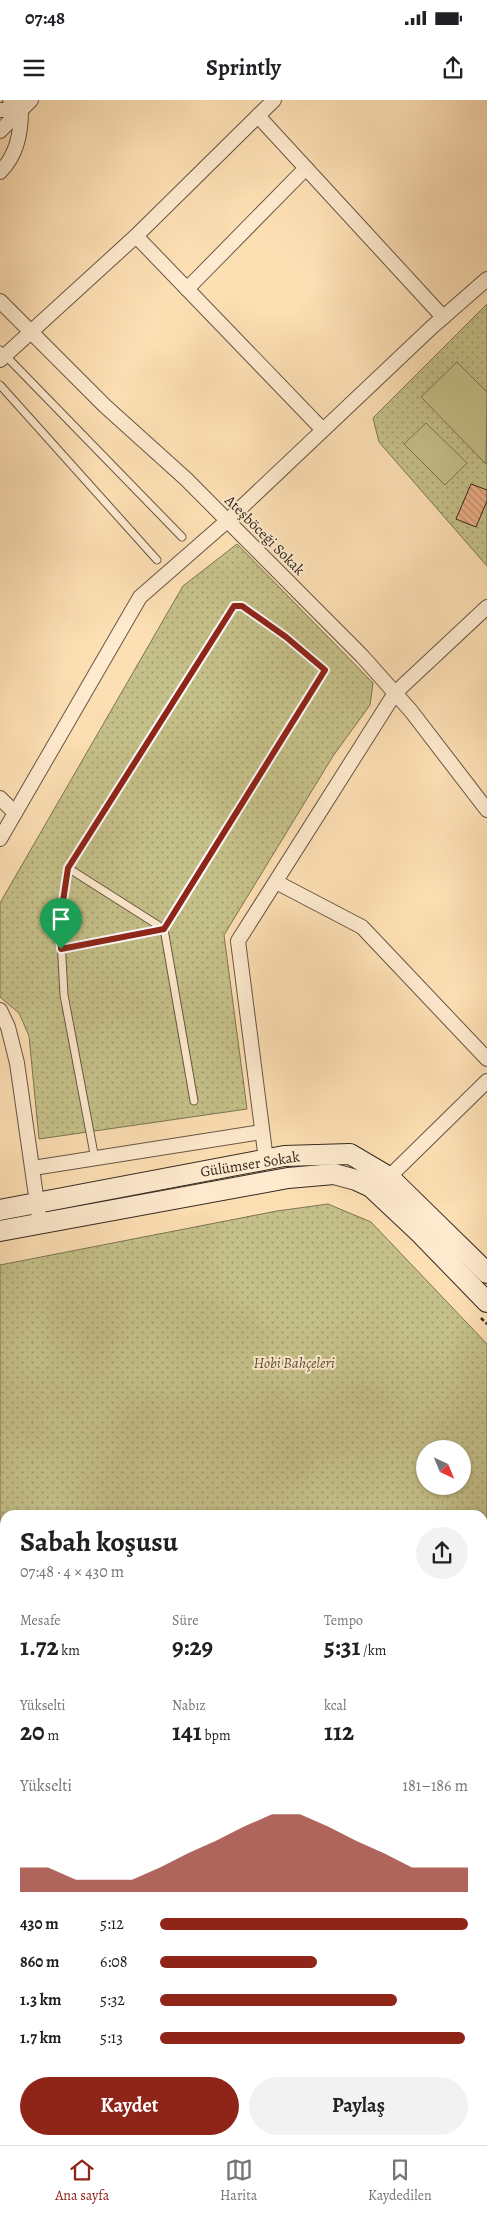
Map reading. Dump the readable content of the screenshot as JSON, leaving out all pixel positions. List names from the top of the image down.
{
  "streets": {
    "street": ["Ateşböceği Sokak", "Gülümser Sokak"]
  },
  "parks": ["Hobi Bahçeleri"],
  "north": "bottom right",
  "page": {
    "status": "07:48",
    "header": "Sprintly",
    "heading": ["Sabah koşusu", "07:48 · 4 × 430 m"],
    "stats": [
      ["Mesafe", "1.72 km"],
      ["Süre", "9:29"],
      ["Tempo", "5:31 /km"],
      ["Yükselti", "20 m"],
      ["Nabız", "141 bpm"],
      ["kcal", "112"]
    ],
    "chart": ["Yükselti", "181–186 m"],
    "list": [
      {
        "name": "430 m",
        "note": "5:12"
      },
      {
        "name": "860 m",
        "note": "6:08"
      },
      {
        "name": "1.3 km",
        "note": "5:32"
      },
      {
        "name": "1.7 km",
        "note": "5:13"
      }
    ],
    "buttons": ["Kaydet", "Paylaş"],
    "tabs": ["Ana sayfa", "Harita", "Kaydedilen"]
  }
}
